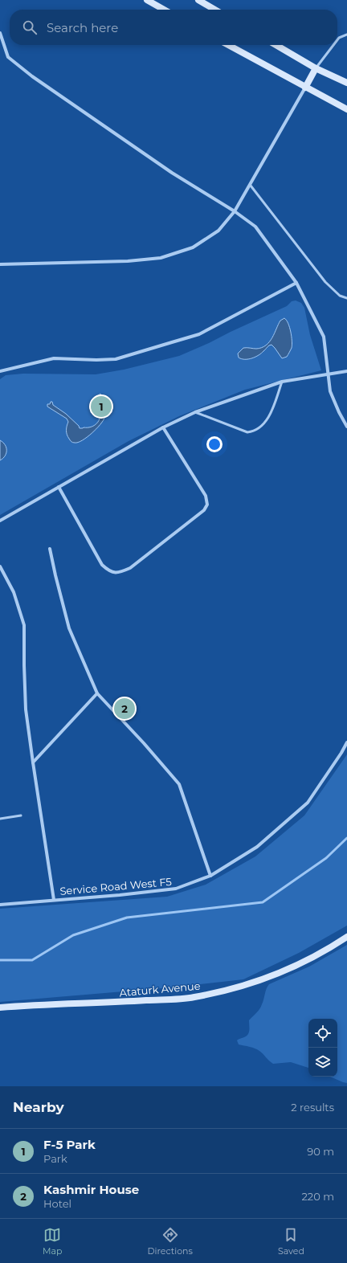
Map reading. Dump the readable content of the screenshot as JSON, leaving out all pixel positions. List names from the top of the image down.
{
  "streets": {
    "street": ["Service Road West F5", "Ataturk Avenue"]
  },
  "page": {
    "search": "Search here",
    "pins": ["1", "2"],
    "heading": ["Nearby", "2 results"],
    "list": [
      {
        "mark": "1",
        "name": "F-5 Park",
        "note": "Park",
        "value": "90 m"
      },
      {
        "mark": "2",
        "name": "Kashmir House",
        "note": "Hotel",
        "value": "220 m"
      }
    ],
    "nav": ["Map", "Directions", "Saved"]
  }
}
